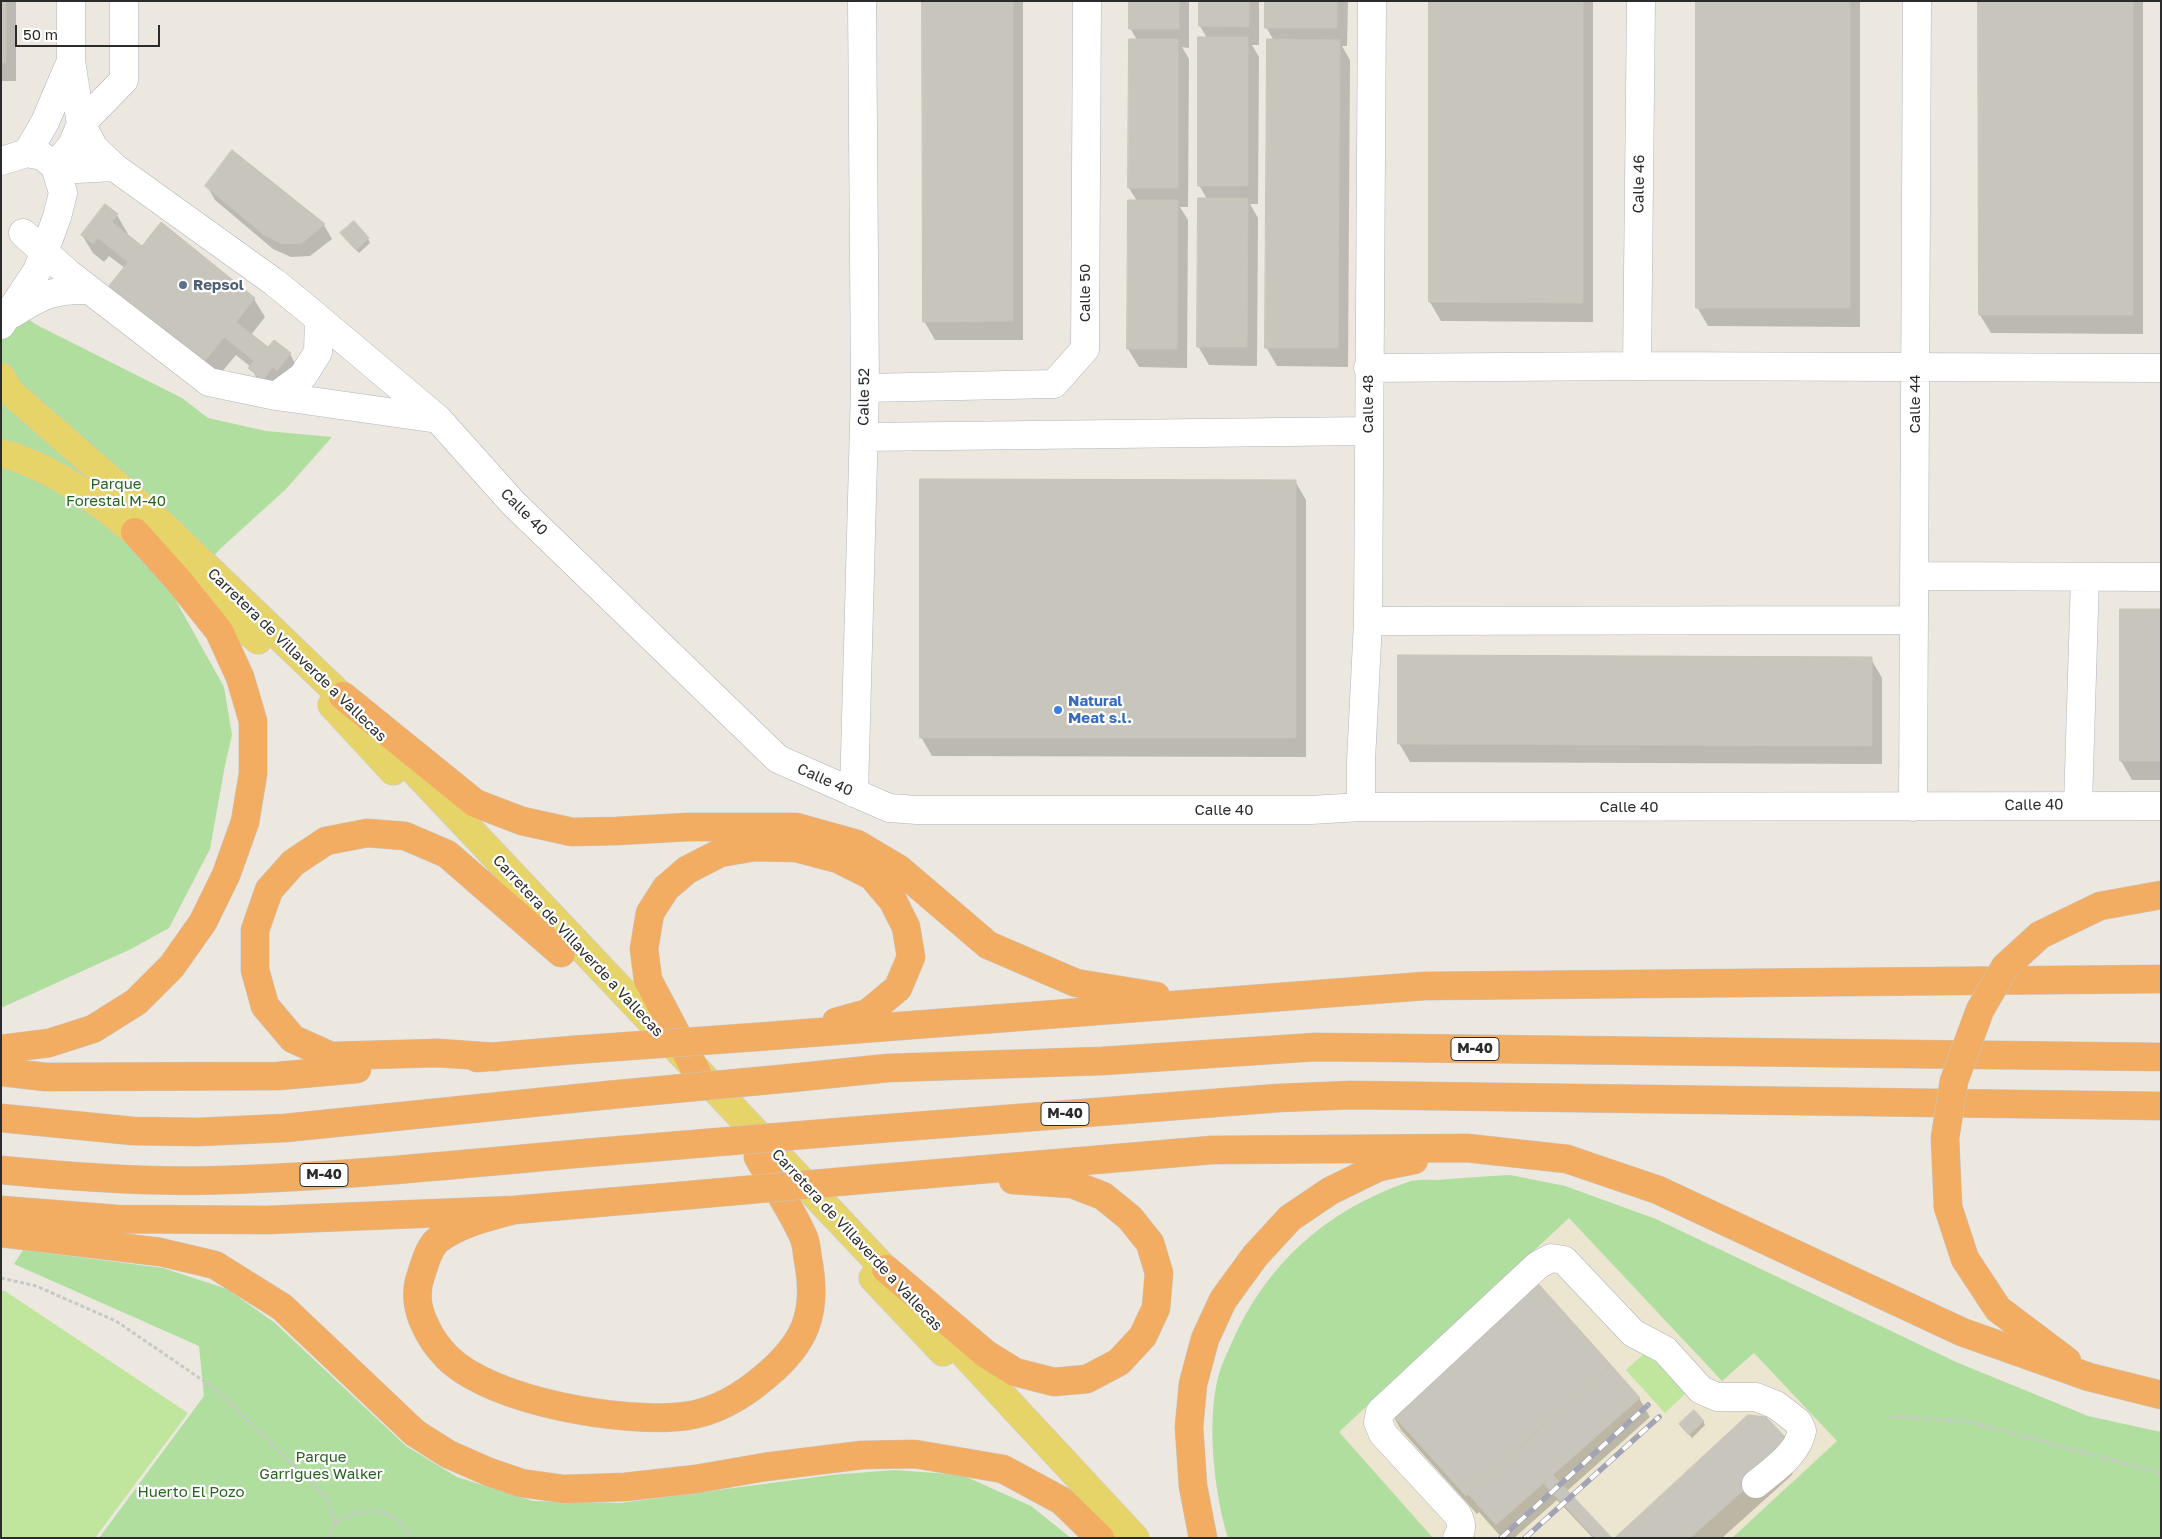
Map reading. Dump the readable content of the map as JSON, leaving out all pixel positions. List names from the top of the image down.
{
  "streets": {
    "highway": ["M-40"],
    "main road": ["Carretera de Villaverde a Vallecas"],
    "street": [
      "Calle 46",
      "Calle 50",
      "Calle 52",
      "Calle 48",
      "Calle 44",
      "Calle 40"
    ]
  },
  "crossings": [
    ["Calle 50", "Calle 52"],
    ["Calle 52", "Calle 40"],
    ["Calle 48", "Calle 40"],
    ["Calle 44", "Calle 40"]
  ],
  "parks": ["Parque Forestal M-40", "Parque Garrigues Walker", "Huerto El Pozo"],
  "places": ["Repsol", "Natural Meat s.l."],
  "scale_bar": "50 m"
}
